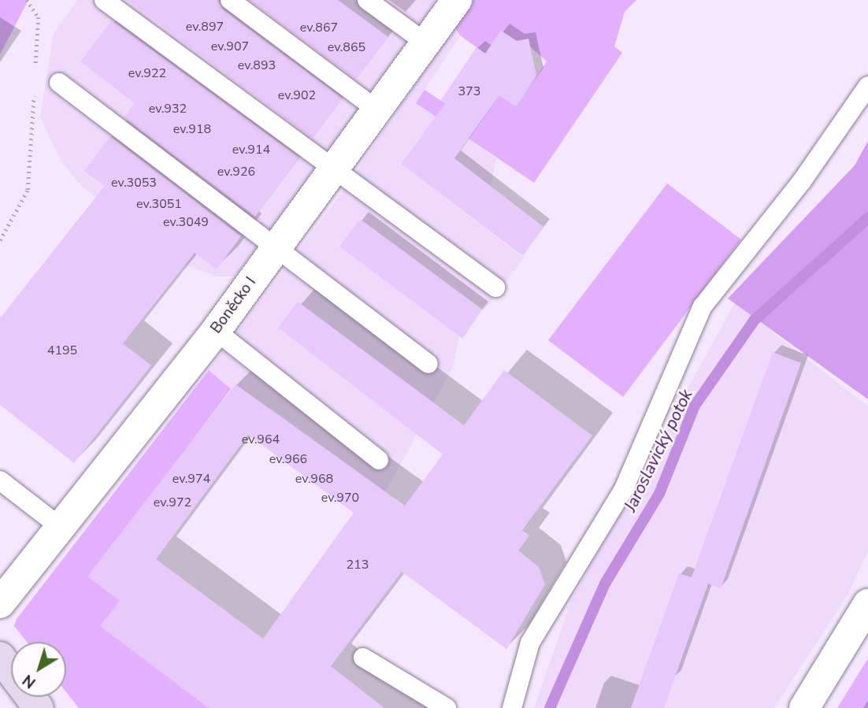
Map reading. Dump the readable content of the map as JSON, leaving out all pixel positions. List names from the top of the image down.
{
  "streets": {
    "street": ["Boněcko I"]
  },
  "water": ["Jaroslavický potok"],
  "house_numbers": [
    "ev.897",
    "ev.867",
    "ev.907",
    "ev.865",
    "ev.893",
    "ev.922",
    "373",
    "ev.902",
    "ev.932",
    "ev.918",
    "ev.914",
    "ev.926",
    "ev.3053",
    "ev.3051",
    "ev.3049",
    "4195",
    "ev.964",
    "ev.966",
    "ev.974",
    "ev.968",
    "ev.970",
    "ev.972",
    "213"
  ],
  "north": "bottom left"
}
